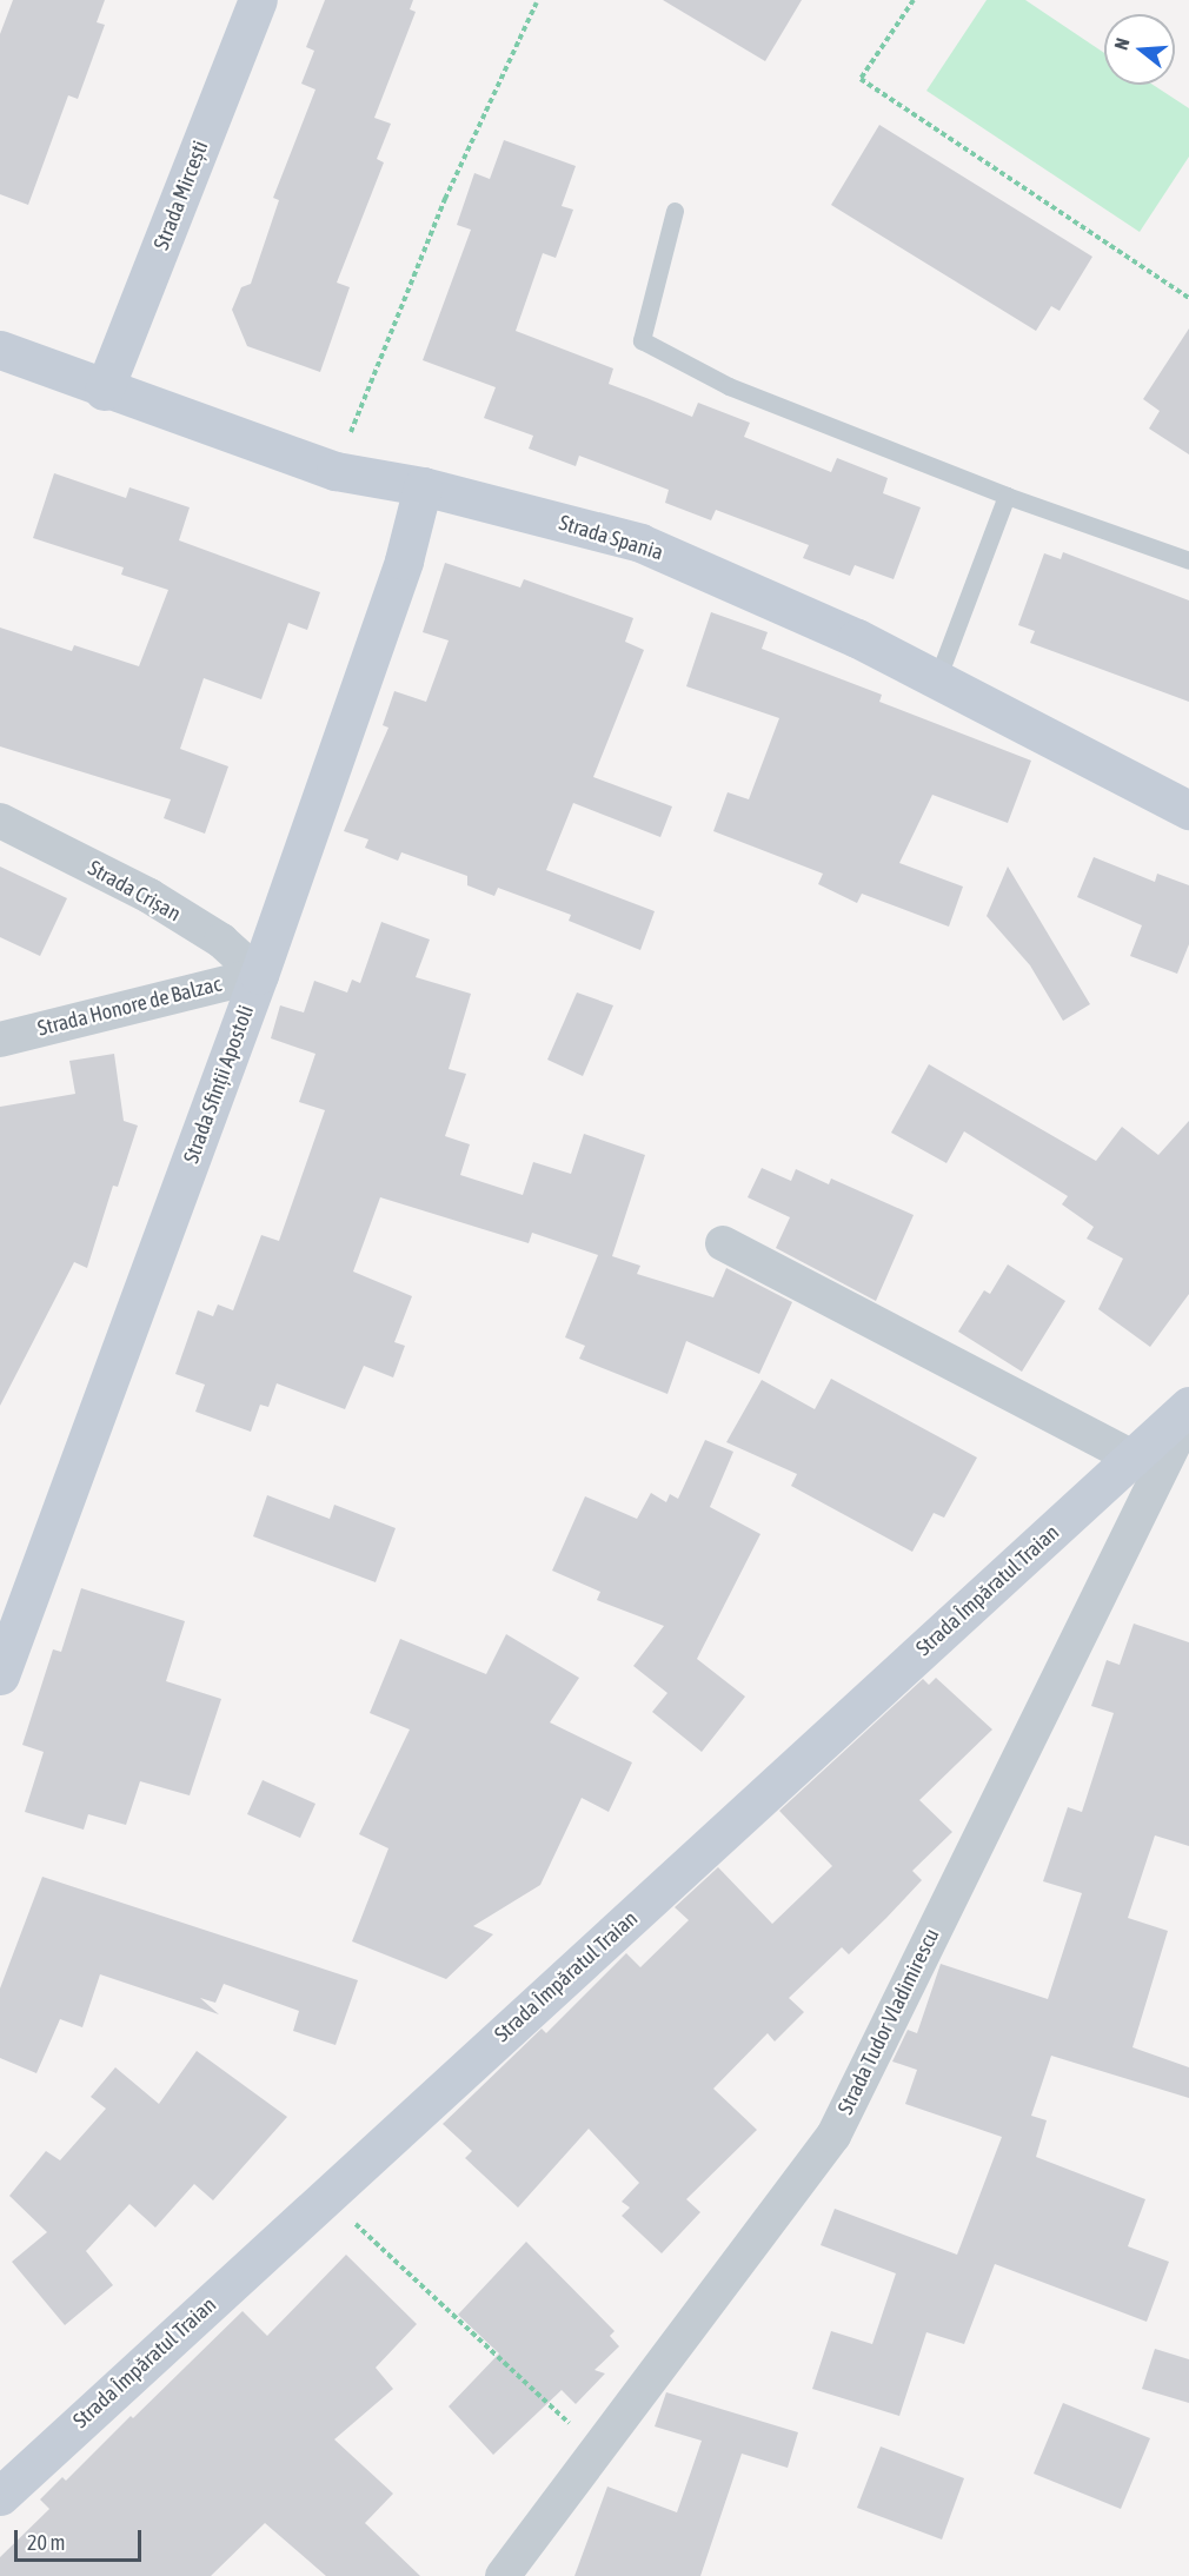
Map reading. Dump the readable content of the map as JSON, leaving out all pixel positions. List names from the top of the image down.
{
  "streets": {
    "street": [
      "Strada Mircești",
      "Strada Spania",
      "Strada Crișan",
      "Strada Honore de Balzac",
      "Strada Sfinții Apostoli",
      "Strada Împăratul Traian",
      "Strada Tudor Vladimirescu"
    ]
  },
  "crossings": [
    ["Strada Mircești", "Strada Spania"],
    ["Strada Spania", "Strada Sfinții Apostoli"],
    ["Strada Crișan", "Strada Honore de Balzac"],
    ["Strada Crișan", "Strada Sfinții Apostoli"],
    ["Strada Honore de Balzac", "Strada Sfinții Apostoli"]
  ],
  "scale_bar": "20 m",
  "north": "left"
}
